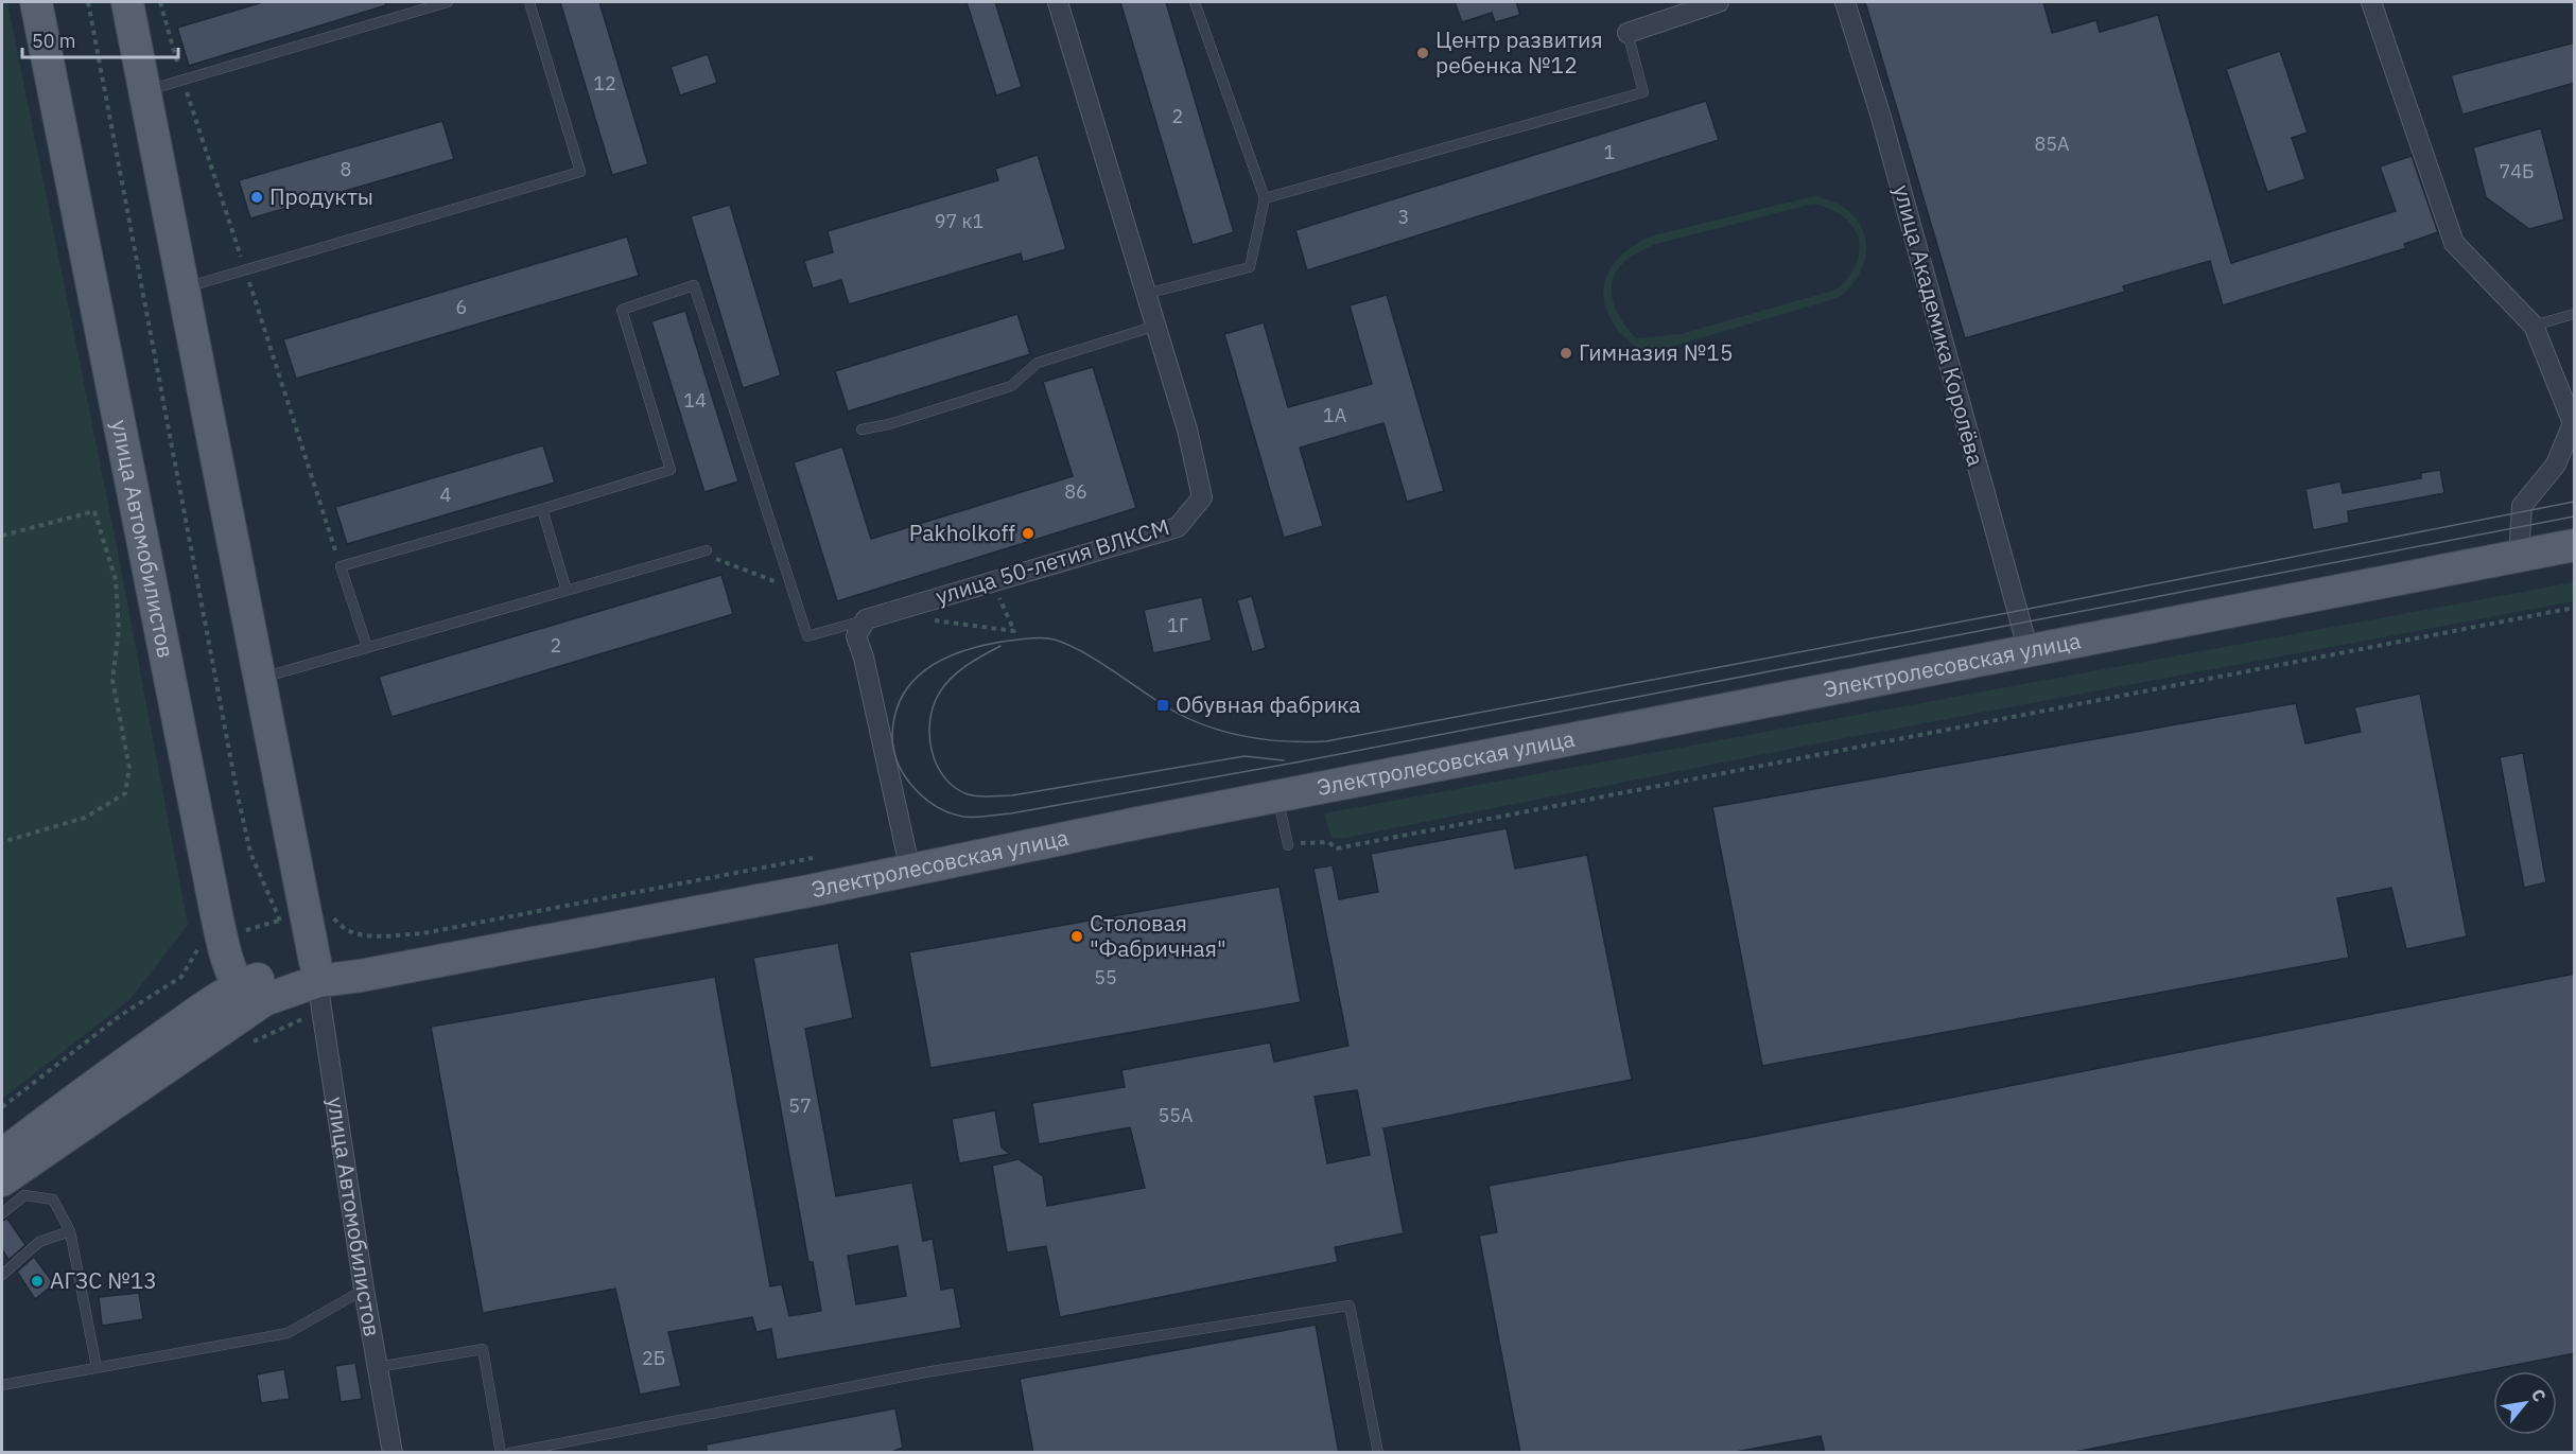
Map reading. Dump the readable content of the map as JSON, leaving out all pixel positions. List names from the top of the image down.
{
  "streets": {
    "main road": ["улица Автомобилистов", "Электролесовская улица"],
    "street": ["улица Академика Королёва", "улица 50-летия ВЛКСМ"]
  },
  "crossings": [
    ["улица Академика Королёва", "Электролесовская улица"],
    ["улица Автомобилистов", "Электролесовская улица"]
  ],
  "places": {
    "other": [
      "Центр развития ребенка №12",
      "Продукты",
      "Гимназия №15",
      "Pakholkoff",
      "Столовая \"Фабричная\"",
      "АГЗС №13"
    ],
    "transit": ["Обувная фабрика"]
  },
  "house_numbers": [
    "12",
    "2",
    "85А",
    "1",
    "8",
    "74Б",
    "3",
    "97 к1",
    "6",
    "14",
    "1А",
    "86",
    "4",
    "1Г",
    "2",
    "55",
    "57",
    "55А",
    "2Б"
  ],
  "scale_bar": "50 m",
  "north": "top right"
}
